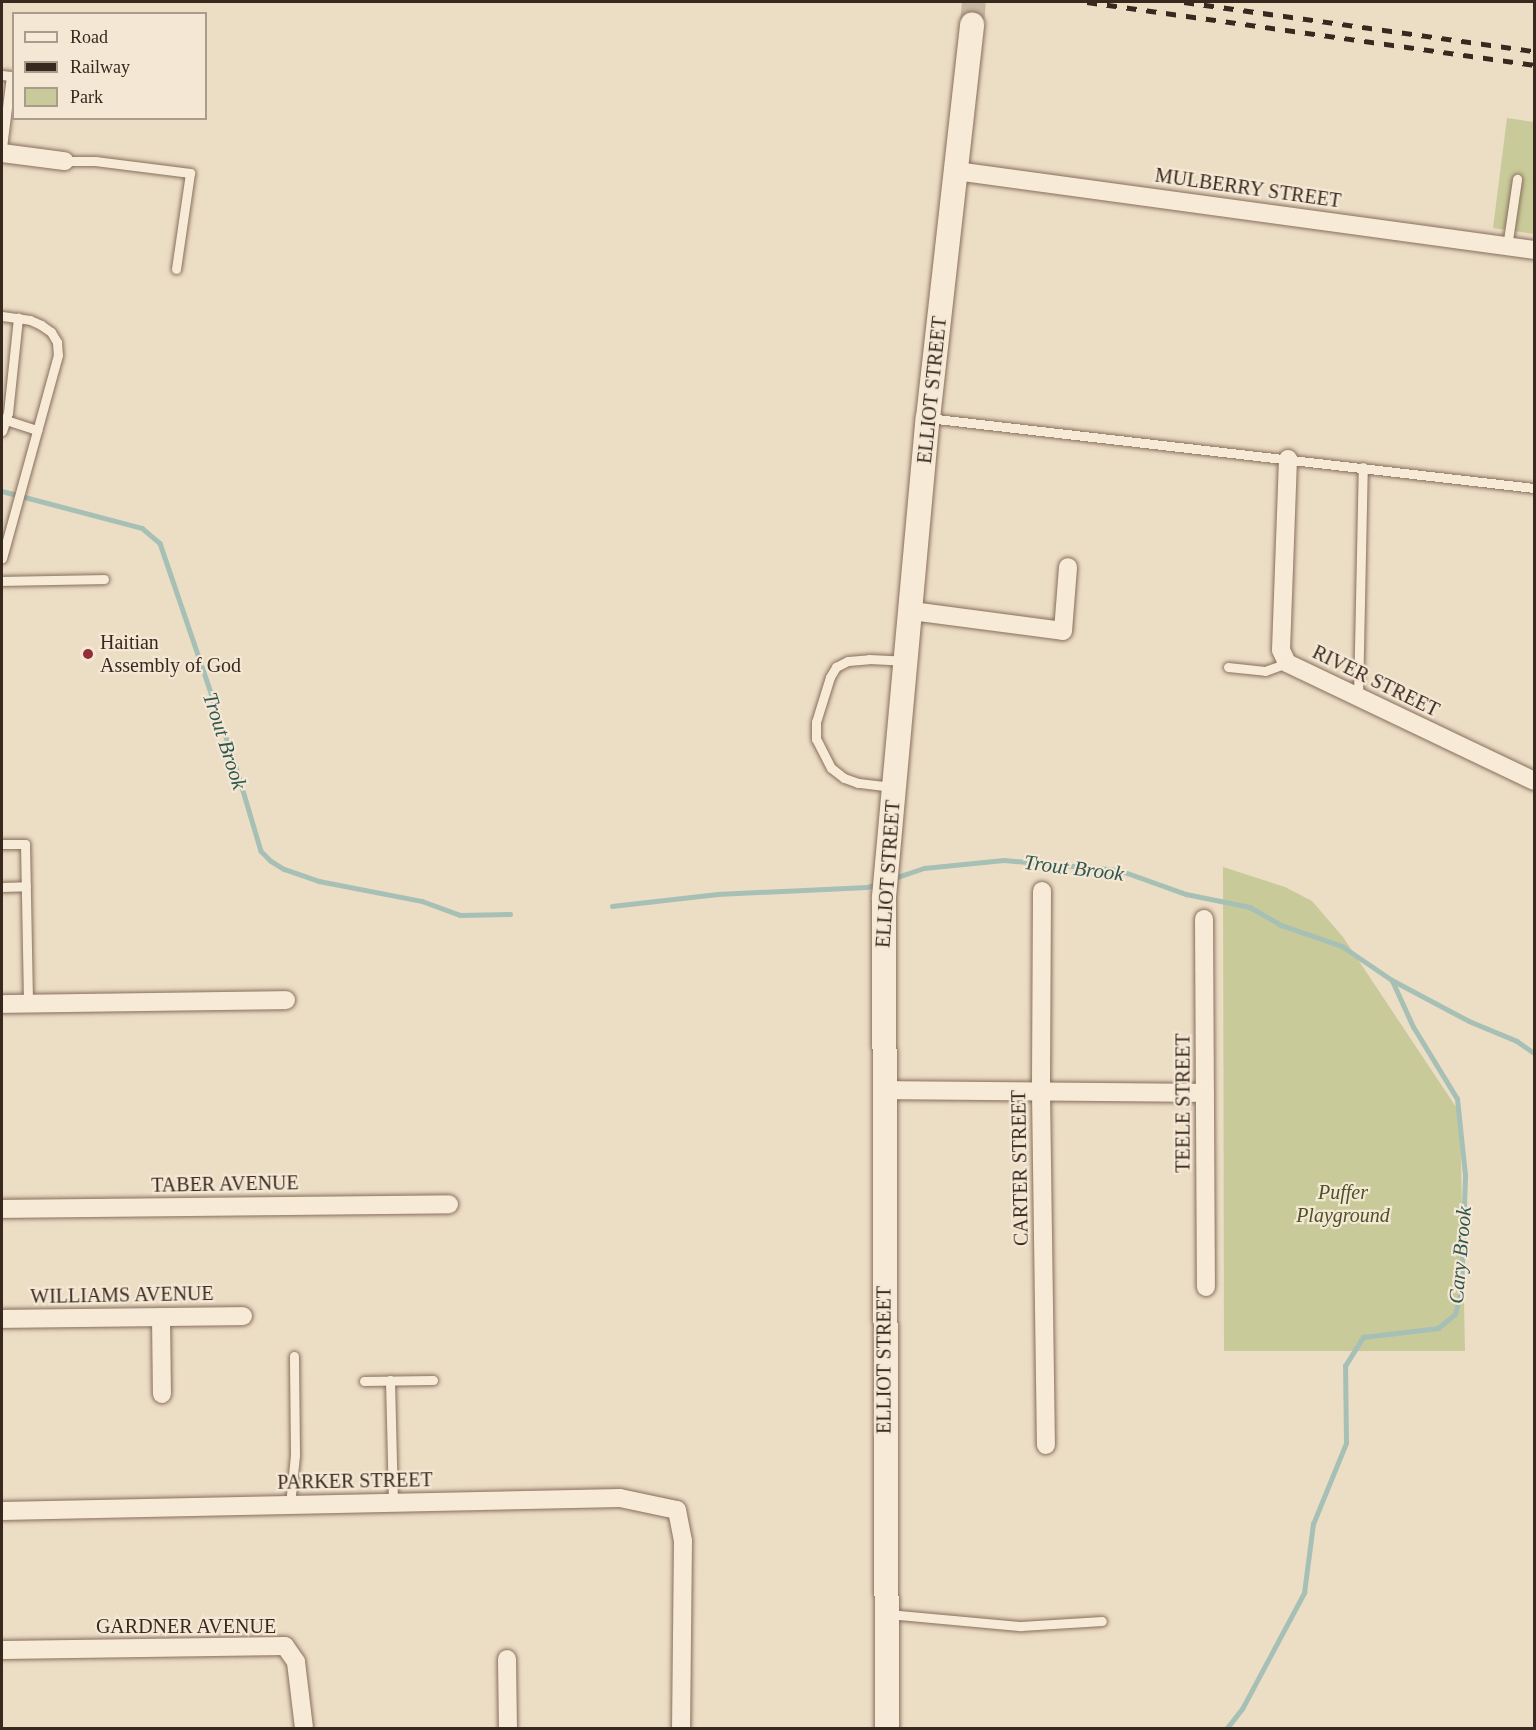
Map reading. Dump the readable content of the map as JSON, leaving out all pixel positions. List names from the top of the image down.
{
  "streets": {
    "street": [
      "MULBERRY STREET",
      "ELLIOT STREET",
      "RIVER STREET",
      "TEELE STREET",
      "CARTER STREET",
      "TABER AVENUE",
      "WILLIAMS AVENUE",
      "PARKER STREET",
      "GARDNER AVENUE"
    ]
  },
  "crossings": [
    ["MULBERRY STREET", "ELLIOT STREET"]
  ],
  "water": ["Trout Brook", "Cary Brook"],
  "parks": ["Puffer Playground"],
  "places": ["Haitian Assembly of God"],
  "legend": ["Road", "Railway", "Park"]
}
